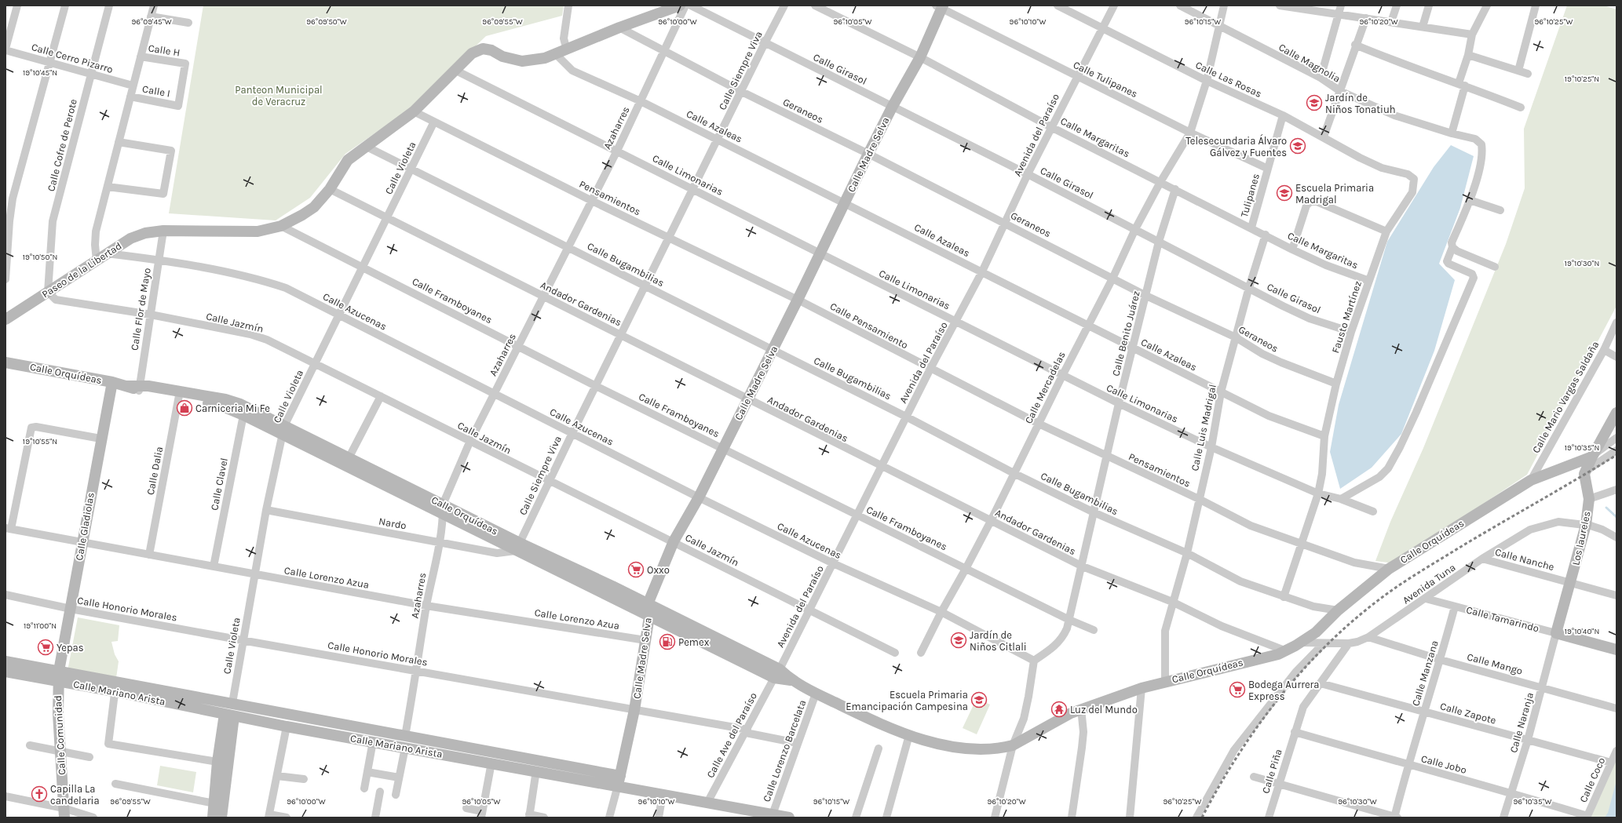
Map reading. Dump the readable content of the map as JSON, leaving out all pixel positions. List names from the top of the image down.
{
  "streets": {
    "street": [
      "Calle H",
      "Calle Cerro Pizarro",
      "Calle Magnolia",
      "Calle Girasol",
      "Calle Siempre Viva",
      "Calle Tulipanes",
      "Calle Las Rosas",
      "Calle I",
      "Geraneos",
      "Calle Azaleas",
      "Azaharres",
      "Avenida del Paraíso",
      "Calle Margaritas",
      "Calle Cofre de Perote",
      "Calle Madre Selva",
      "Calle Violeta",
      "Calle Limonarias",
      "Tulipanes",
      "Pensamientos",
      "Calle Bugambilias",
      "Paseo de la Libertad",
      "Calle Framboyanes",
      "Andador Gardenias",
      "Calle Flor de Mayo",
      "Calle Azucenas",
      "Fausto Martínez",
      "Calle Jazmín",
      "Calle Pensamiento",
      "Calle Benito Juárez",
      "Calle Orquídeas",
      "Calle Mercadelas",
      "Calle Mario Vargas Saldaña",
      "Calle Luis Madrigal",
      "Calle Dalia",
      "Calle Clavel",
      "Nardo",
      "Calle Gladiolas",
      "Los laureles",
      "Calle Nanche",
      "Calle Lorenzo Azua",
      "Avenida Tuna",
      "Calle Honorio Morales",
      "Calle Tamarindo",
      "Calle Mango",
      "Calle Manzana",
      "Calle Mariano Arista",
      "Calle Zapote",
      "Calle Naranja",
      "Calle Comunidad",
      "Calle Ave del Paraíso",
      "Calle Lorenzo Barcelata",
      "Calle Jobo",
      "Calle Piña",
      "Calle Coco"
    ]
  },
  "crossings": [
    ["Calle H", "Calle I"],
    ["Calle Cerro Pizarro", "Calle Cofre de Perote"],
    ["Calle Magnolia", "Calle Limonarias"],
    ["Calle Magnolia", "Calle Mercadelas"],
    ["Calle Girasol", "Calle Siempre Viva"],
    ["Calle Girasol", "Avenida del Paraíso"],
    ["Calle Girasol", "Calle Madre Selva"],
    ["Calle Girasol", "Fausto Martínez"],
    ["Calle Girasol", "Calle Benito Juárez"],
    ["Calle Girasol", "Calle Mercadelas"],
    ["Calle Girasol", "Calle Luis Madrigal"],
    ["Calle Siempre Viva", "Geraneos"],
    ["Calle Siempre Viva", "Calle Azaleas"],
    ["Calle Siempre Viva", "Calle Limonarias"],
    ["Calle Siempre Viva", "Pensamientos"],
    ["Calle Siempre Viva", "Calle Bugambilias"],
    ["Calle Siempre Viva", "Calle Framboyanes"],
    ["Calle Siempre Viva", "Andador Gardenias"],
    ["Calle Siempre Viva", "Calle Azucenas"],
    ["Calle Siempre Viva", "Calle Jazmín"],
    ["Calle Siempre Viva", "Calle Orquídeas"],
    ["Calle Siempre Viva", "Nardo"],
    ["Calle Tulipanes", "Avenida del Paraíso"],
    ["Calle Tulipanes", "Calle Madre Selva"],
    ["Calle Tulipanes", "Tulipanes"],
    ["Calle Tulipanes", "Calle Mercadelas"],
    ["Calle Las Rosas", "Avenida del Paraíso"],
    ["Calle Las Rosas", "Fausto Martínez"],
    ["Calle Las Rosas", "Calle Mercadelas"],
    ["Geraneos", "Azaharres"],
    ["Geraneos", "Avenida del Paraíso"],
    ["Geraneos", "Calle Madre Selva"],
    ["Geraneos", "Paseo de la Libertad"],
    ["Geraneos", "Fausto Martínez"],
    ["Geraneos", "Calle Benito Juárez"],
    ["Geraneos", "Calle Mercadelas"],
    ["Geraneos", "Calle Luis Madrigal"],
    ["Calle Azaleas", "Azaharres"],
    ["Calle Azaleas", "Avenida del Paraíso"],
    ["Calle Azaleas", "Calle Madre Selva"],
    ["Calle Azaleas", "Paseo de la Libertad"],
    ["Calle Azaleas", "Calle Benito Juárez"],
    ["Calle Azaleas", "Calle Mercadelas"],
    ["Calle Azaleas", "Calle Luis Madrigal"],
    ["Azaharres", "Calle Limonarias"],
    ["Azaharres", "Pensamientos"],
    ["Azaharres", "Calle Bugambilias"],
    ["Azaharres", "Calle Framboyanes"],
    ["Azaharres", "Andador Gardenias"],
    ["Azaharres", "Calle Azucenas"],
    ["Azaharres", "Calle Jazmín"],
    ["Azaharres", "Calle Orquídeas"],
    ["Azaharres", "Nardo"],
    ["Azaharres", "Calle Lorenzo Azua"],
    ["Azaharres", "Calle Honorio Morales"],
    ["Azaharres", "Calle Mariano Arista"],
    ["Avenida del Paraíso", "Calle Margaritas"],
    ["Avenida del Paraíso", "Calle Limonarias"],
    ["Avenida del Paraíso", "Pensamientos"],
    ["Avenida del Paraíso", "Calle Bugambilias"],
    ["Avenida del Paraíso", "Calle Framboyanes"],
    ["Avenida del Paraíso", "Andador Gardenias"],
    ["Avenida del Paraíso", "Calle Azucenas"],
    ["Avenida del Paraíso", "Calle Jazmín"],
    ["Avenida del Paraíso", "Calle Pensamiento"],
    ["Avenida del Paraíso", "Calle Orquídeas"],
    ["Avenida del Paraíso", "Calle Ave del Paraíso"],
    ["Calle Margaritas", "Calle Madre Selva"],
    ["Calle Margaritas", "Tulipanes"],
    ["Calle Margaritas", "Fausto Martínez"],
    ["Calle Margaritas", "Calle Benito Juárez"],
    ["Calle Margaritas", "Calle Mercadelas"],
    ["Calle Margaritas", "Calle Luis Madrigal"],
    ["Calle Cofre de Perote", "Paseo de la Libertad"],
    ["Calle Cofre de Perote", "Calle Jazmín"],
    ["Calle Madre Selva", "Calle Limonarias"],
    ["Calle Madre Selva", "Pensamientos"],
    ["Calle Madre Selva", "Calle Bugambilias"],
    ["Calle Madre Selva", "Calle Framboyanes"],
    ["Calle Madre Selva", "Andador Gardenias"],
    ["Calle Madre Selva", "Calle Azucenas"],
    ["Calle Madre Selva", "Calle Jazmín"],
    ["Calle Madre Selva", "Calle Pensamiento"],
    ["Calle Madre Selva", "Calle Orquídeas"],
    ["Calle Madre Selva", "Calle Lorenzo Azua"],
    ["Calle Madre Selva", "Calle Honorio Morales"],
    ["Calle Madre Selva", "Calle Mariano Arista"],
    ["Calle Violeta", "Pensamientos"],
    ["Calle Violeta", "Calle Bugambilias"],
    ["Calle Violeta", "Calle Framboyanes"],
    ["Calle Violeta", "Andador Gardenias"],
    ["Calle Violeta", "Calle Azucenas"],
    ["Calle Violeta", "Calle Jazmín"],
    ["Calle Violeta", "Calle Orquídeas"],
    ["Calle Violeta", "Nardo"],
    ["Calle Violeta", "Calle Lorenzo Azua"],
    ["Calle Violeta", "Calle Honorio Morales"],
    ["Calle Violeta", "Calle Mariano Arista"],
    ["Calle Limonarias", "Paseo de la Libertad"],
    ["Calle Limonarias", "Calle Benito Juárez"],
    ["Calle Limonarias", "Calle Mercadelas"],
    ["Calle Limonarias", "Calle Luis Madrigal"],
    ["Pensamientos", "Paseo de la Libertad"],
    ["Pensamientos", "Calle Pensamiento"],
    ["Pensamientos", "Calle Benito Juárez"],
    ["Pensamientos", "Calle Orquídeas"],
    ["Pensamientos", "Calle Mercadelas"],
    ["Pensamientos", "Calle Luis Madrigal"],
    ["Calle Bugambilias", "Paseo de la Libertad"],
    ["Calle Bugambilias", "Calle Benito Juárez"],
    ["Calle Bugambilias", "Calle Orquídeas"],
    ["Calle Bugambilias", "Calle Mercadelas"],
    ["Calle Bugambilias", "Calle Luis Madrigal"],
    ["Paseo de la Libertad", "Calle Framboyanes"],
    ["Paseo de la Libertad", "Andador Gardenias"],
    ["Paseo de la Libertad", "Calle Flor de Mayo"],
    ["Paseo de la Libertad", "Calle Azucenas"],
    ["Paseo de la Libertad", "Calle Jazmín"],
    ["Calle Framboyanes", "Calle Benito Juárez"],
    ["Calle Framboyanes", "Calle Mercadelas"],
    ["Andador Gardenias", "Calle Benito Juárez"],
    ["Andador Gardenias", "Calle Orquídeas"],
    ["Andador Gardenias", "Calle Mercadelas"],
    ["Andador Gardenias", "Calle Luis Madrigal"],
    ["Calle Flor de Mayo", "Calle Azucenas"],
    ["Calle Flor de Mayo", "Calle Jazmín"],
    ["Calle Flor de Mayo", "Calle Orquídeas"],
    ["Calle Azucenas", "Calle Benito Juárez"],
    ["Calle Azucenas", "Calle Mercadelas"],
    ["Calle Orquídeas", "Calle Mario Vargas Saldaña"],
    ["Calle Orquídeas", "Calle Luis Madrigal"],
    ["Calle Orquídeas", "Calle Dalia"],
    ["Calle Orquídeas", "Calle Clavel"],
    ["Calle Orquídeas", "Nardo"],
    ["Calle Orquídeas", "Calle Gladiolas"],
    ["Calle Orquídeas", "Los laureles"],
    ["Calle Orquídeas", "Avenida Tuna"],
    ["Calle Orquídeas", "Calle Ave del Paraíso"],
    ["Calle Orquídeas", "Calle Lorenzo Barcelata"],
    ["Calle Dalia", "Calle Lorenzo Azua"],
    ["Calle Clavel", "Calle Lorenzo Azua"],
    ["Calle Gladiolas", "Calle Lorenzo Azua"],
    ["Calle Gladiolas", "Calle Honorio Morales"],
    ["Calle Gladiolas", "Calle Mariano Arista"],
    ["Calle Gladiolas", "Calle Comunidad"],
    ["Los laureles", "Calle Nanche"],
    ["Los laureles", "Avenida Tuna"],
    ["Los laureles", "Calle Tamarindo"],
    ["Los laureles", "Calle Naranja"],
    ["Calle Nanche", "Avenida Tuna"],
    ["Avenida Tuna", "Calle Tamarindo"],
    ["Avenida Tuna", "Calle Mango"],
    ["Calle Honorio Morales", "Calle Ave del Paraíso"],
    ["Calle Honorio Morales", "Calle Lorenzo Barcelata"],
    ["Calle Tamarindo", "Calle Manzana"],
    ["Calle Tamarindo", "Calle Naranja"],
    ["Calle Mango", "Calle Manzana"],
    ["Calle Mango", "Calle Naranja"],
    ["Calle Manzana", "Calle Zapote"],
    ["Calle Manzana", "Calle Jobo"],
    ["Calle Mariano Arista", "Calle Comunidad"],
    ["Calle Mariano Arista", "Calle Ave del Paraíso"],
    ["Calle Mariano Arista", "Calle Lorenzo Barcelata"],
    ["Calle Zapote", "Calle Naranja"],
    ["Calle Zapote", "Calle Coco"],
    ["Calle Naranja", "Calle Jobo"],
    ["Calle Jobo", "Calle Piña"],
    ["Calle Jobo", "Calle Coco"]
  ],
  "parks": ["Panteon Municipal de Veracruz"],
  "places": {
    "school or university": [
      "Jardín de Niños Tonatiuh",
      "Telesecundaria Álvaro Gálvez y Fuentes",
      "Escuela Primaria Madrigal",
      "Jardín de Niños Citlali",
      "Escuela Primaria Emancipación Campesina"
    ],
    "shop": ["Carniceria Mi Fe"],
    "supermarket": ["Oxxo", "Yepas", "Bodega Aurrera Express"],
    "fuel station": ["Pemex"],
    "temple": ["Luz del Mundo"],
    "church": ["Capilla La candelaria"]
  },
  "coordinates": [
    "96°09'45\"W",
    "96°09'50\"W",
    "96°09'55\"W",
    "96°10'05\"W",
    "96°10'10\"W",
    "96°10'25\"W",
    "96°10'00\"W",
    "96°10'15\"W",
    "96°10'20\"W",
    "19°10'45\"N",
    "19°10'25\"N",
    "19°10'50\"N",
    "19°10'30\"N",
    "19°10'55\"N",
    "19°10'35\"N",
    "19°11'00\"N",
    "19°10'40\"N",
    "96°10'30\"W",
    "96°10'35\"W"
  ]
}
